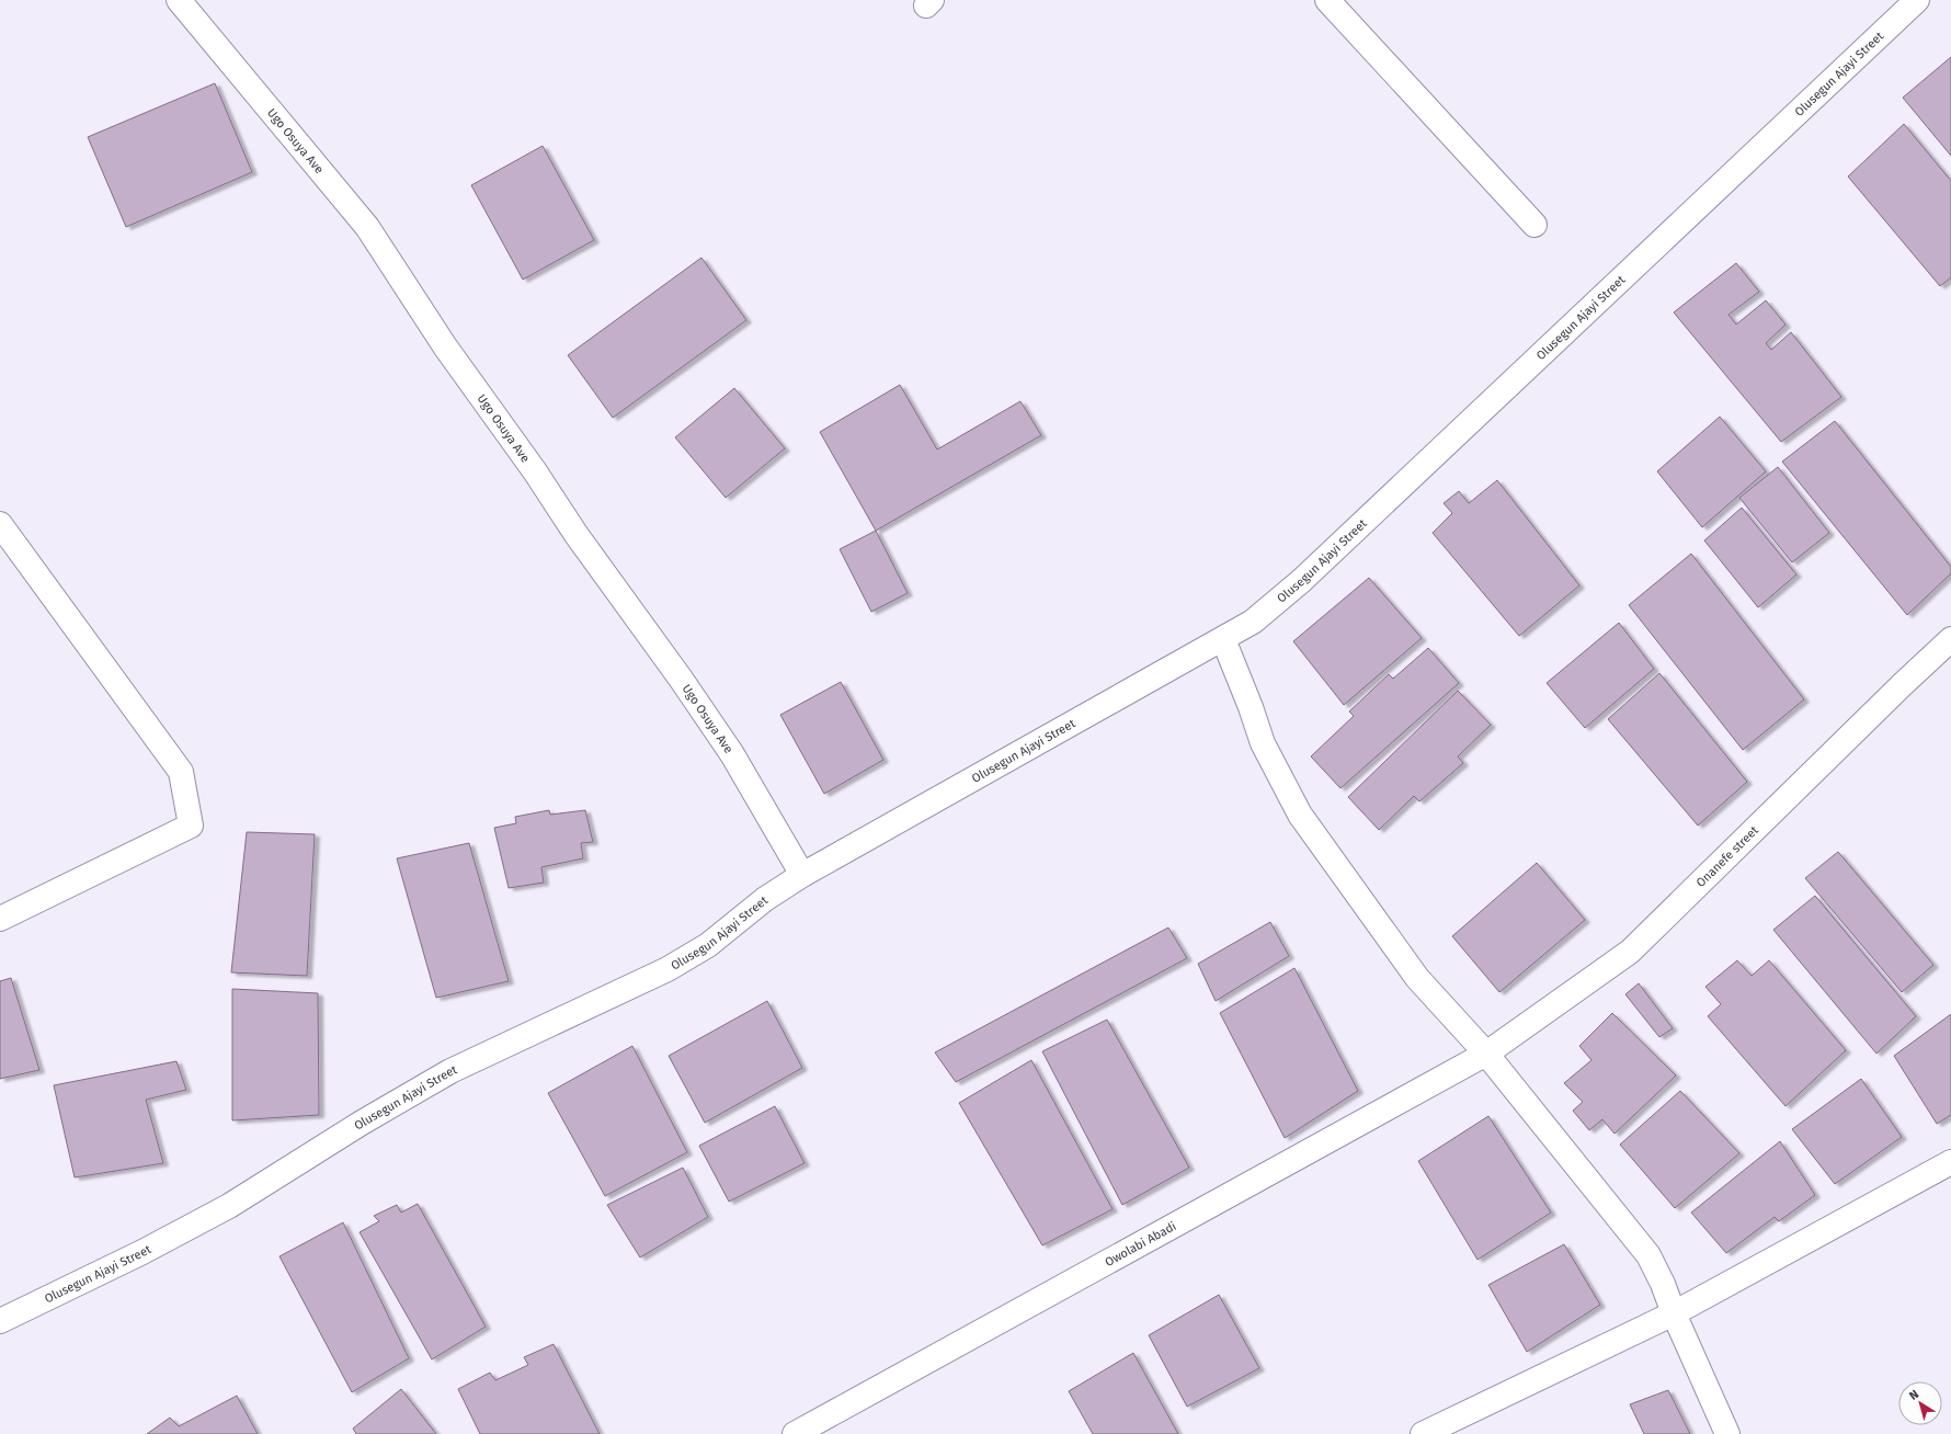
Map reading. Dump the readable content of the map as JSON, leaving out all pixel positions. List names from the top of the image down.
{
  "streets": {
    "street": [
      "Olusegun Ajayi Street",
      "Ugo Osuya Ave",
      "Onanefe street",
      "Owolabi Abadi"
    ]
  },
  "crossings": [
    ["Olusegun Ajayi Street", "Ugo Osuya Ave"],
    ["Onanefe street", "Owolabi Abadi"]
  ],
  "north": "top left"
}
